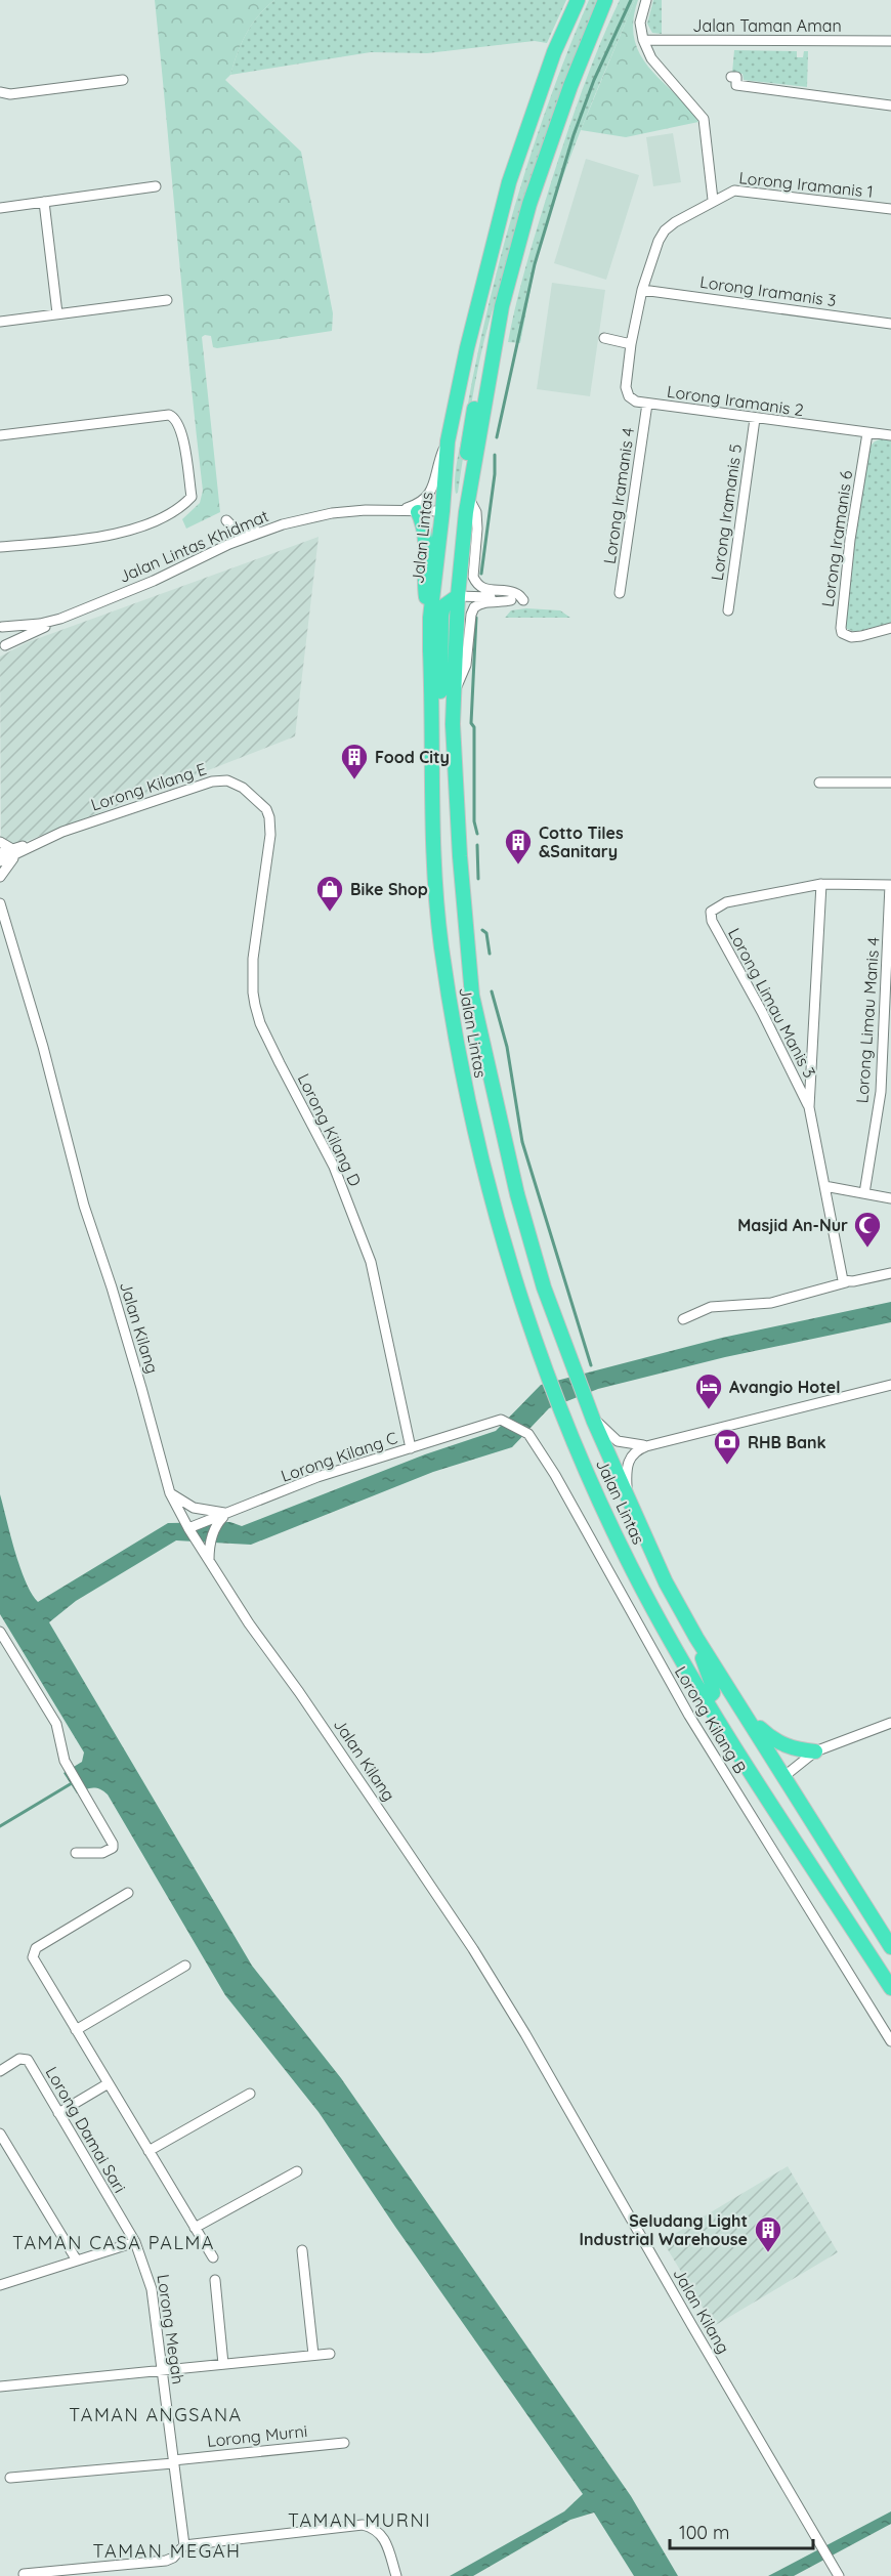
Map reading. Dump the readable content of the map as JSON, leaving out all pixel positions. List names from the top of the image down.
{
  "streets": {
    "highway": ["Jalan Lintas"],
    "street": [
      "Jalan Taman Aman",
      "Lorong Iramanis 1",
      "Lorong Iramanis 3",
      "Lorong Iramanis 2",
      "Lorong Iramanis 4",
      "Lorong Iramanis 5",
      "Lorong Iramanis 6",
      "Jalan Lintas Khidmat",
      "Lorong Kilang E",
      "Lorong Limau Manis 3",
      "Lorong Limau Manis 4",
      "Lorong Kilang D",
      "Jalan Kilang",
      "Lorong Kilang C",
      "Lorong Kilang B",
      "Lorong Damai Sari",
      "Lorong Megah",
      "Lorong Murni"
    ]
  },
  "crossings": [
    ["Lorong Iramanis 1", "Lorong Iramanis 3"],
    ["Lorong Iramanis 1", "Lorong Iramanis 2"],
    ["Lorong Iramanis 2", "Lorong Iramanis 4"],
    ["Lorong Iramanis 2", "Lorong Iramanis 5"],
    ["Lorong Iramanis 2", "Lorong Iramanis 6"],
    ["Lorong Kilang E", "Lorong Kilang D"],
    ["Lorong Kilang D", "Lorong Kilang C"],
    ["Jalan Kilang", "Lorong Kilang C"],
    ["Lorong Kilang C", "Lorong Kilang B"],
    ["Lorong Damai Sari", "Lorong Megah"],
    ["Lorong Megah", "Lorong Murni"]
  ],
  "districts": [
    "TAMAN CASA PALMA",
    "TAMAN ANGSANA",
    "TAMAN MURNI",
    "TAMAN MEGAH"
  ],
  "places": {
    "building": ["Food City", "Cotto Tiles &Sanitary", "Seludang Light Industrial Warehouse"],
    "shop": ["Bike Shop"],
    "mosque": ["Masjid An-Nur"],
    "hotel": ["Avangio Hotel"],
    "bank": ["RHB Bank"]
  },
  "scale_bar": "100 m"
}
